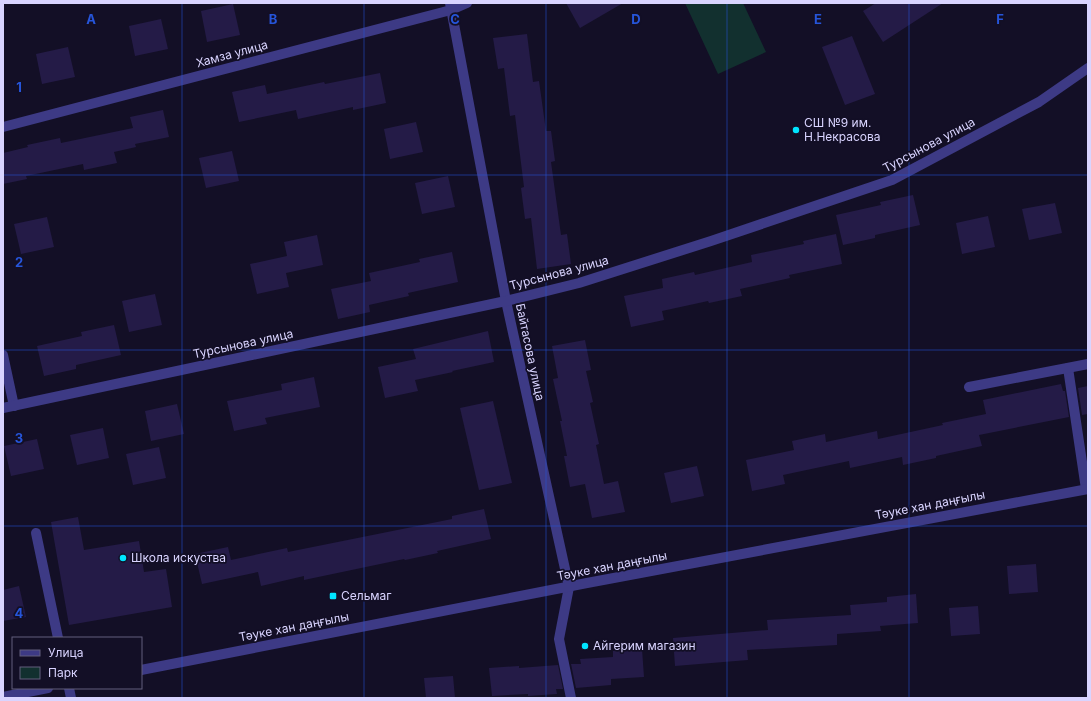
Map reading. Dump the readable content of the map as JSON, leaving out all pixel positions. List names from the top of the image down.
{
  "streets": {
    "street": [
      "Хамза улица",
      "Турсынова улица",
      "Байтасова улица",
      "Тәуке хан даңғылы"
    ]
  },
  "crossings": [
    ["Хамза улица", "Байтасова улица"],
    ["Турсынова улица", "Байтасова улица"],
    ["Байтасова улица", "Тәуке хан даңғылы"]
  ],
  "places": {
    "other": ["СШ №9 им. Н.Некрасова", "Школа искуства", "Айгерим магазин"],
    "transit": ["Сельмаг"]
  },
  "legend": ["Улица", "Парк"],
  "grid": {
    "columns": [
      "A",
      "B",
      "C",
      "D",
      "E",
      "F"
    ],
    "rows": [
      "1",
      "2",
      "3",
      "4"
    ]
  }
}
